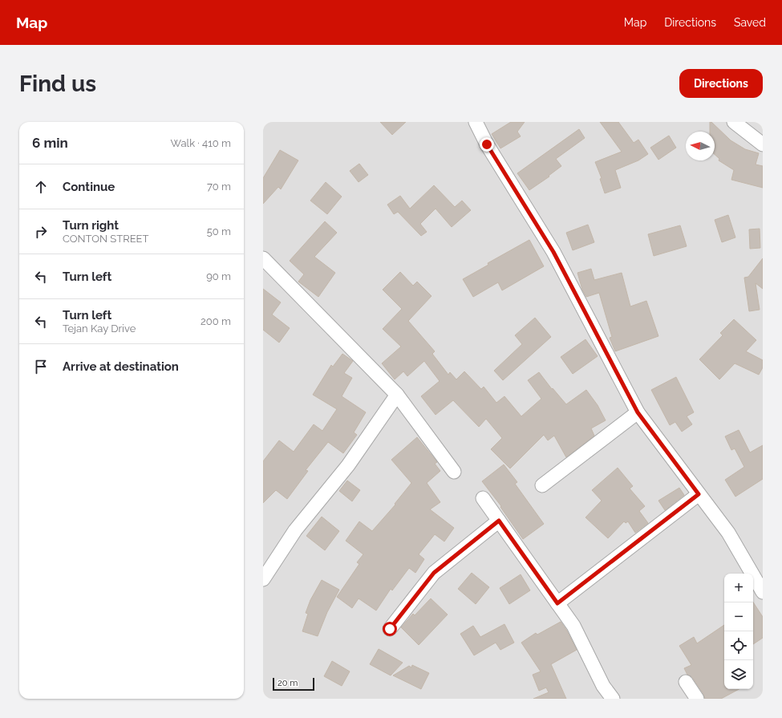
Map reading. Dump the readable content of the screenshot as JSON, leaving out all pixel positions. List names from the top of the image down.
{
  "scale_bar": "20 m",
  "north": "left",
  "page": {
    "header": "Map",
    "nav": ["Map", "Directions", "Saved"],
    "buttons": "Directions",
    "title": "Find us",
    "heading": ["6 min", "Walk · 410 m"],
    "list": [
      ["Continue", "70 m"],
      ["Turn right", "CONTON STREET", "50 m"],
      ["Turn left", "90 m"],
      ["Turn left", "Tejan Kay Drive", "200 m"],
      "Arrive at destination"
    ],
    "map_buttons": ["+", "−"],
    "scale": "20 m"
  }
}
